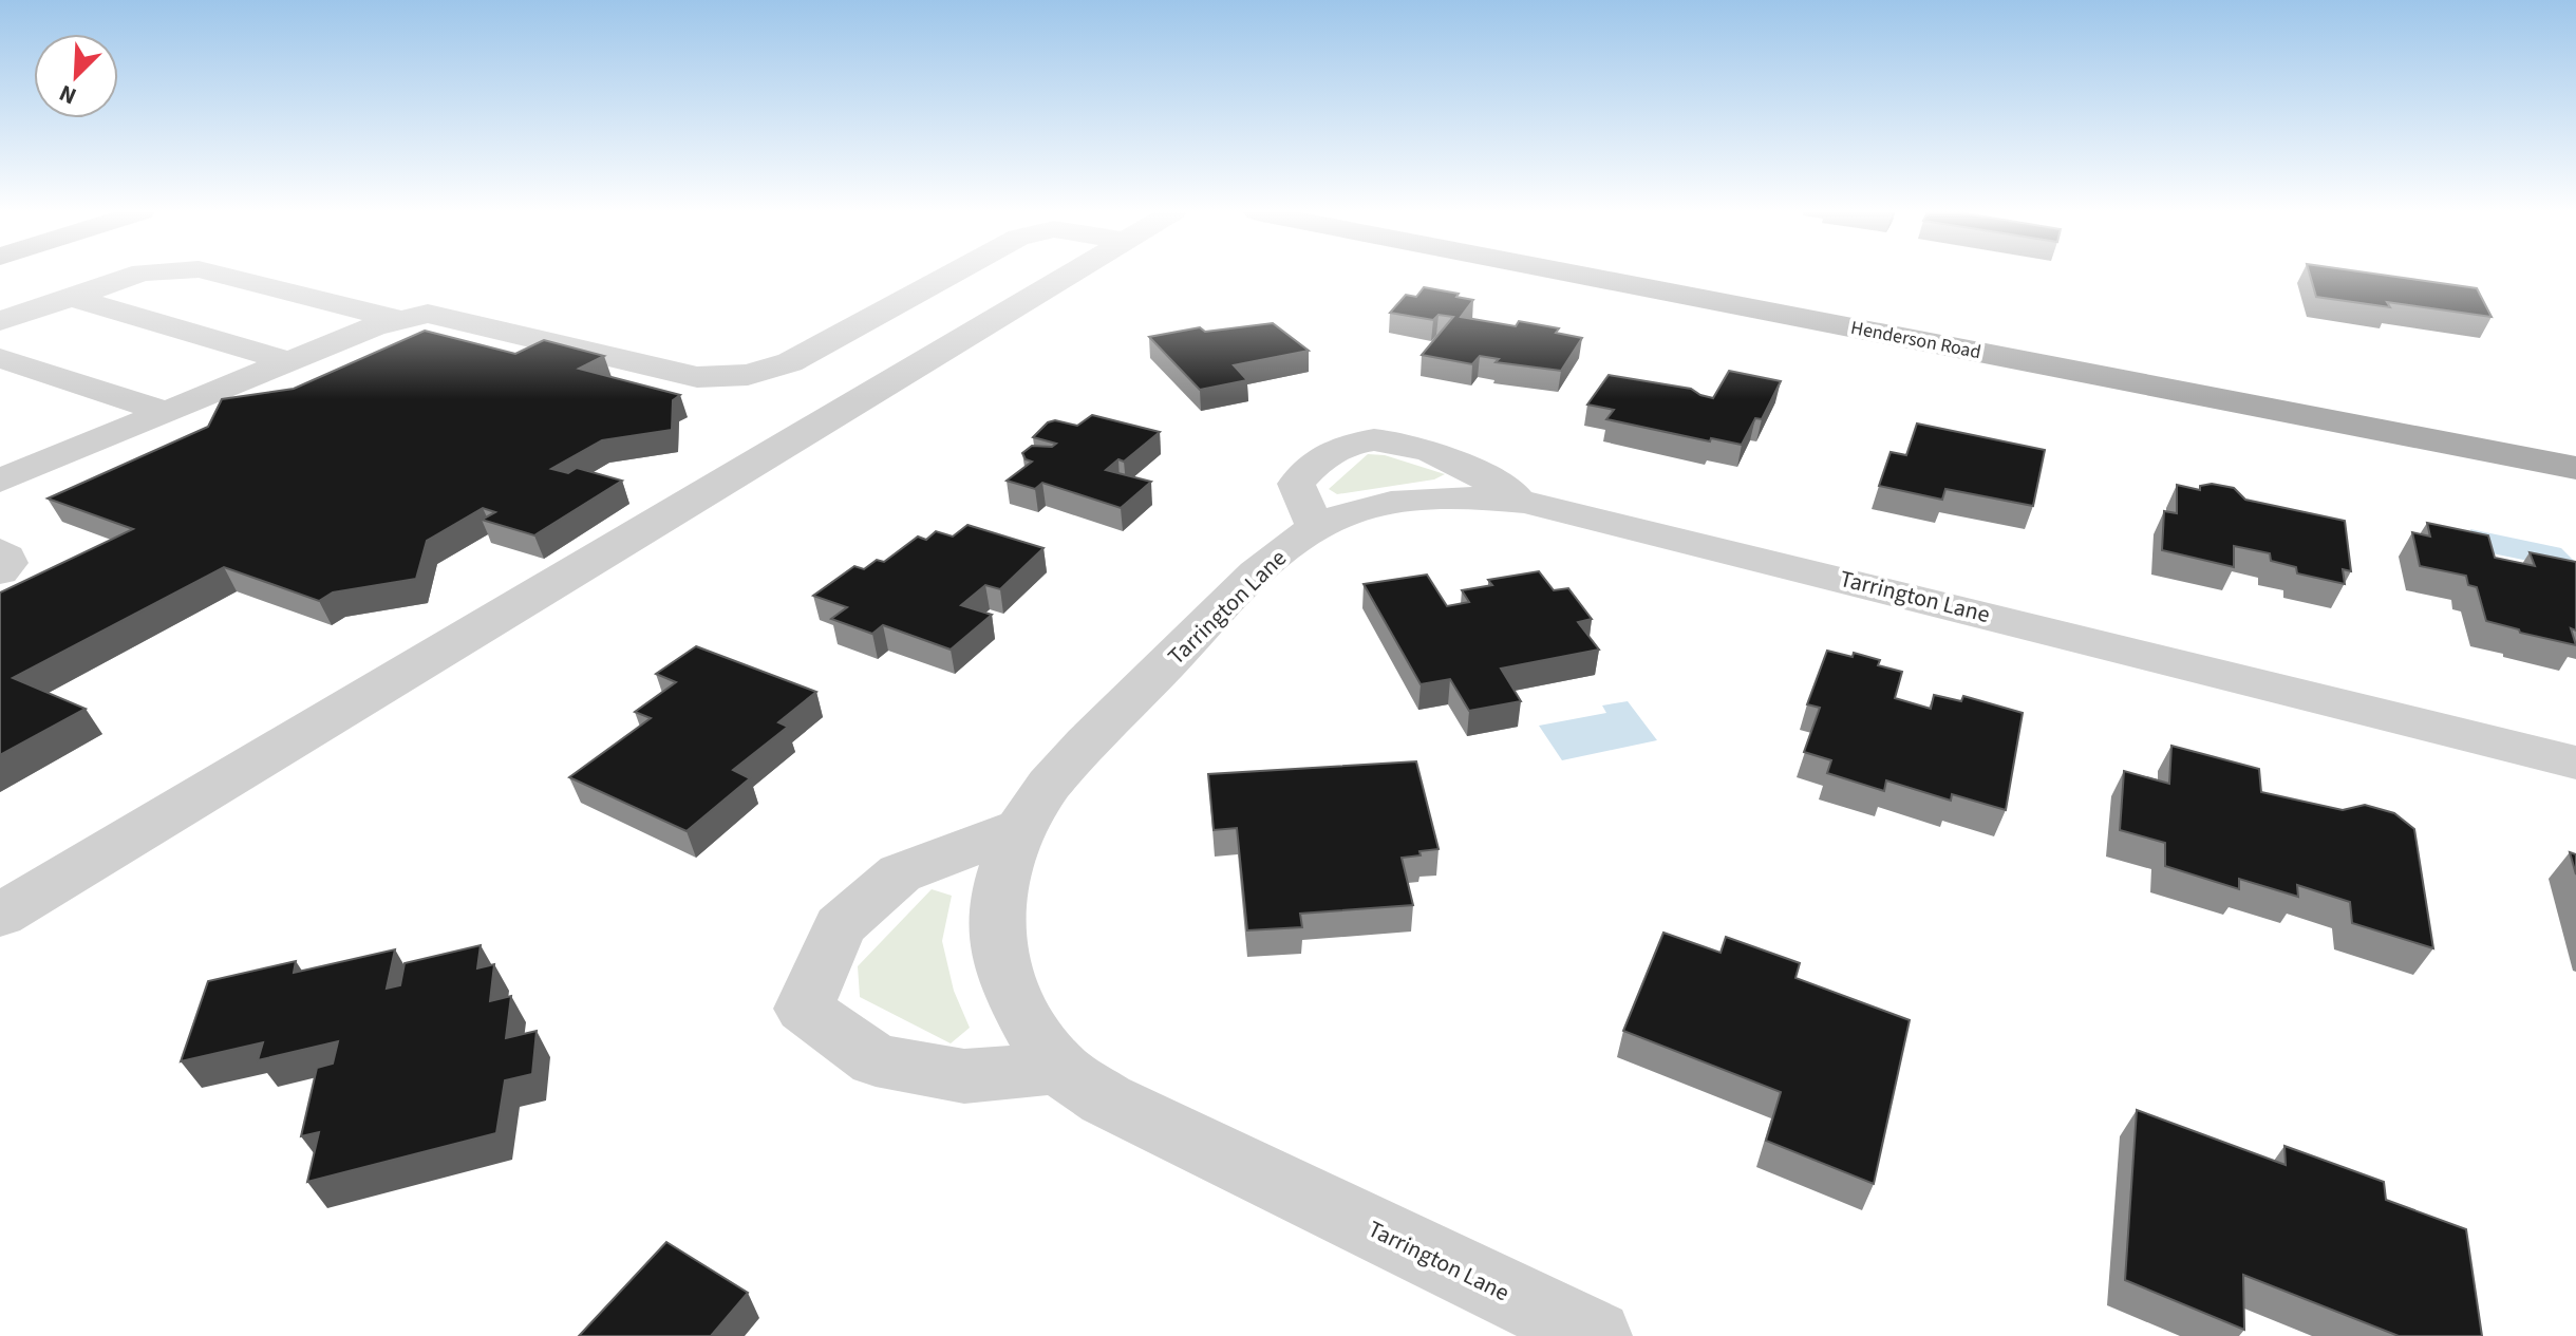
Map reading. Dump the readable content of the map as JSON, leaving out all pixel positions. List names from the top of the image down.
{
  "streets": {
    "main road": ["Henderson Road"],
    "street": ["Tarrington Lane"]
  },
  "north": "bottom left"
}
